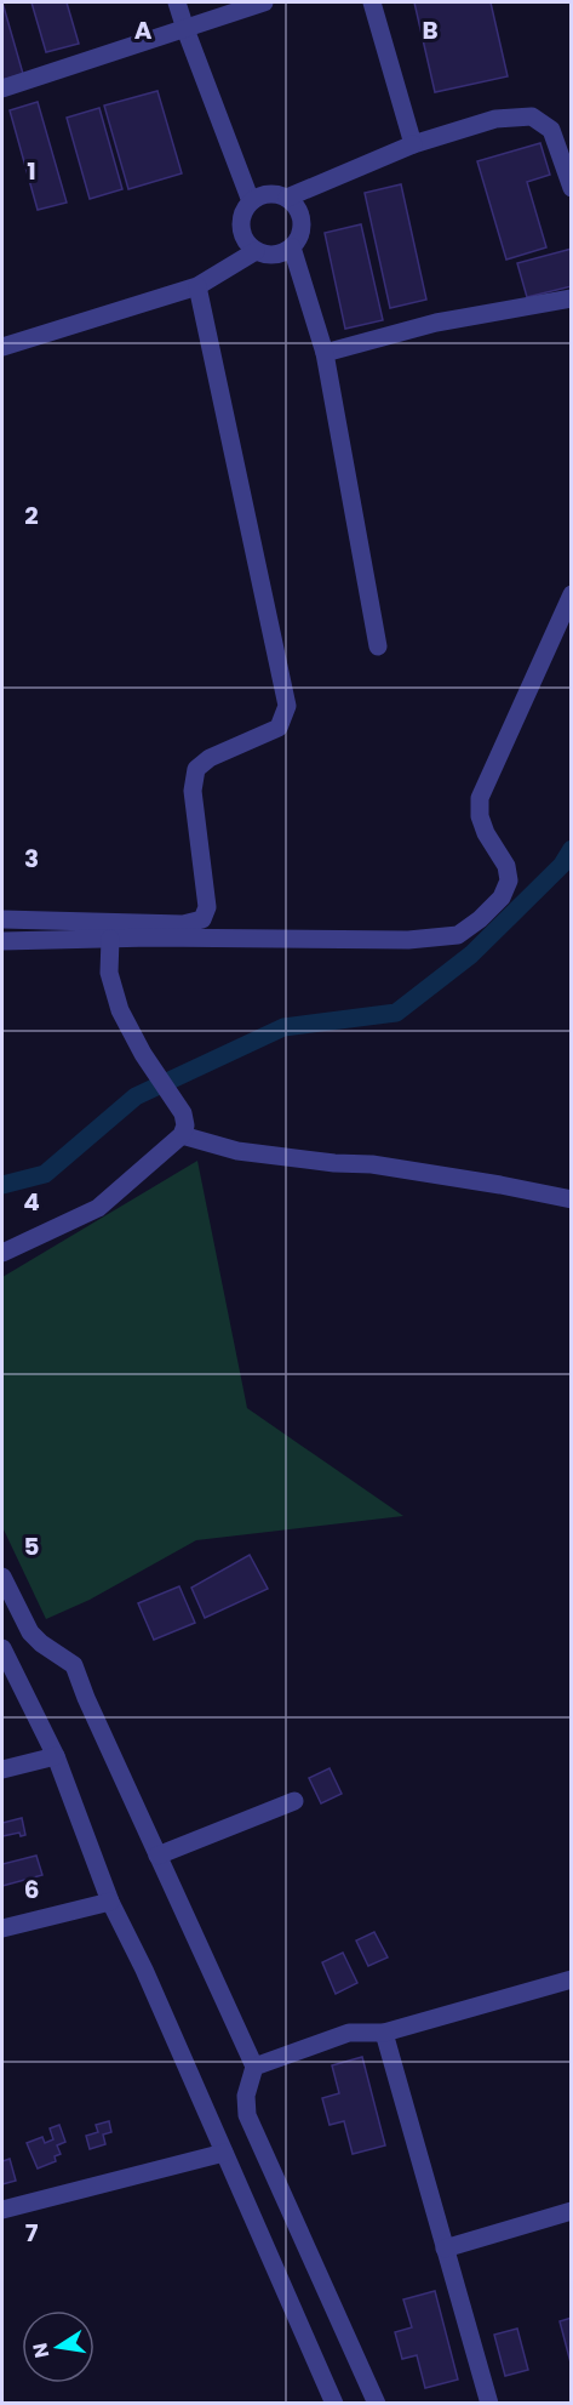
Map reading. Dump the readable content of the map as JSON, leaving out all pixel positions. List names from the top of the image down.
{
  "north": "left",
  "grid": {
    "columns": ["A", "B"],
    "rows": [
      "1",
      "2",
      "3",
      "4",
      "5",
      "6",
      "7"
    ]
  }
}
